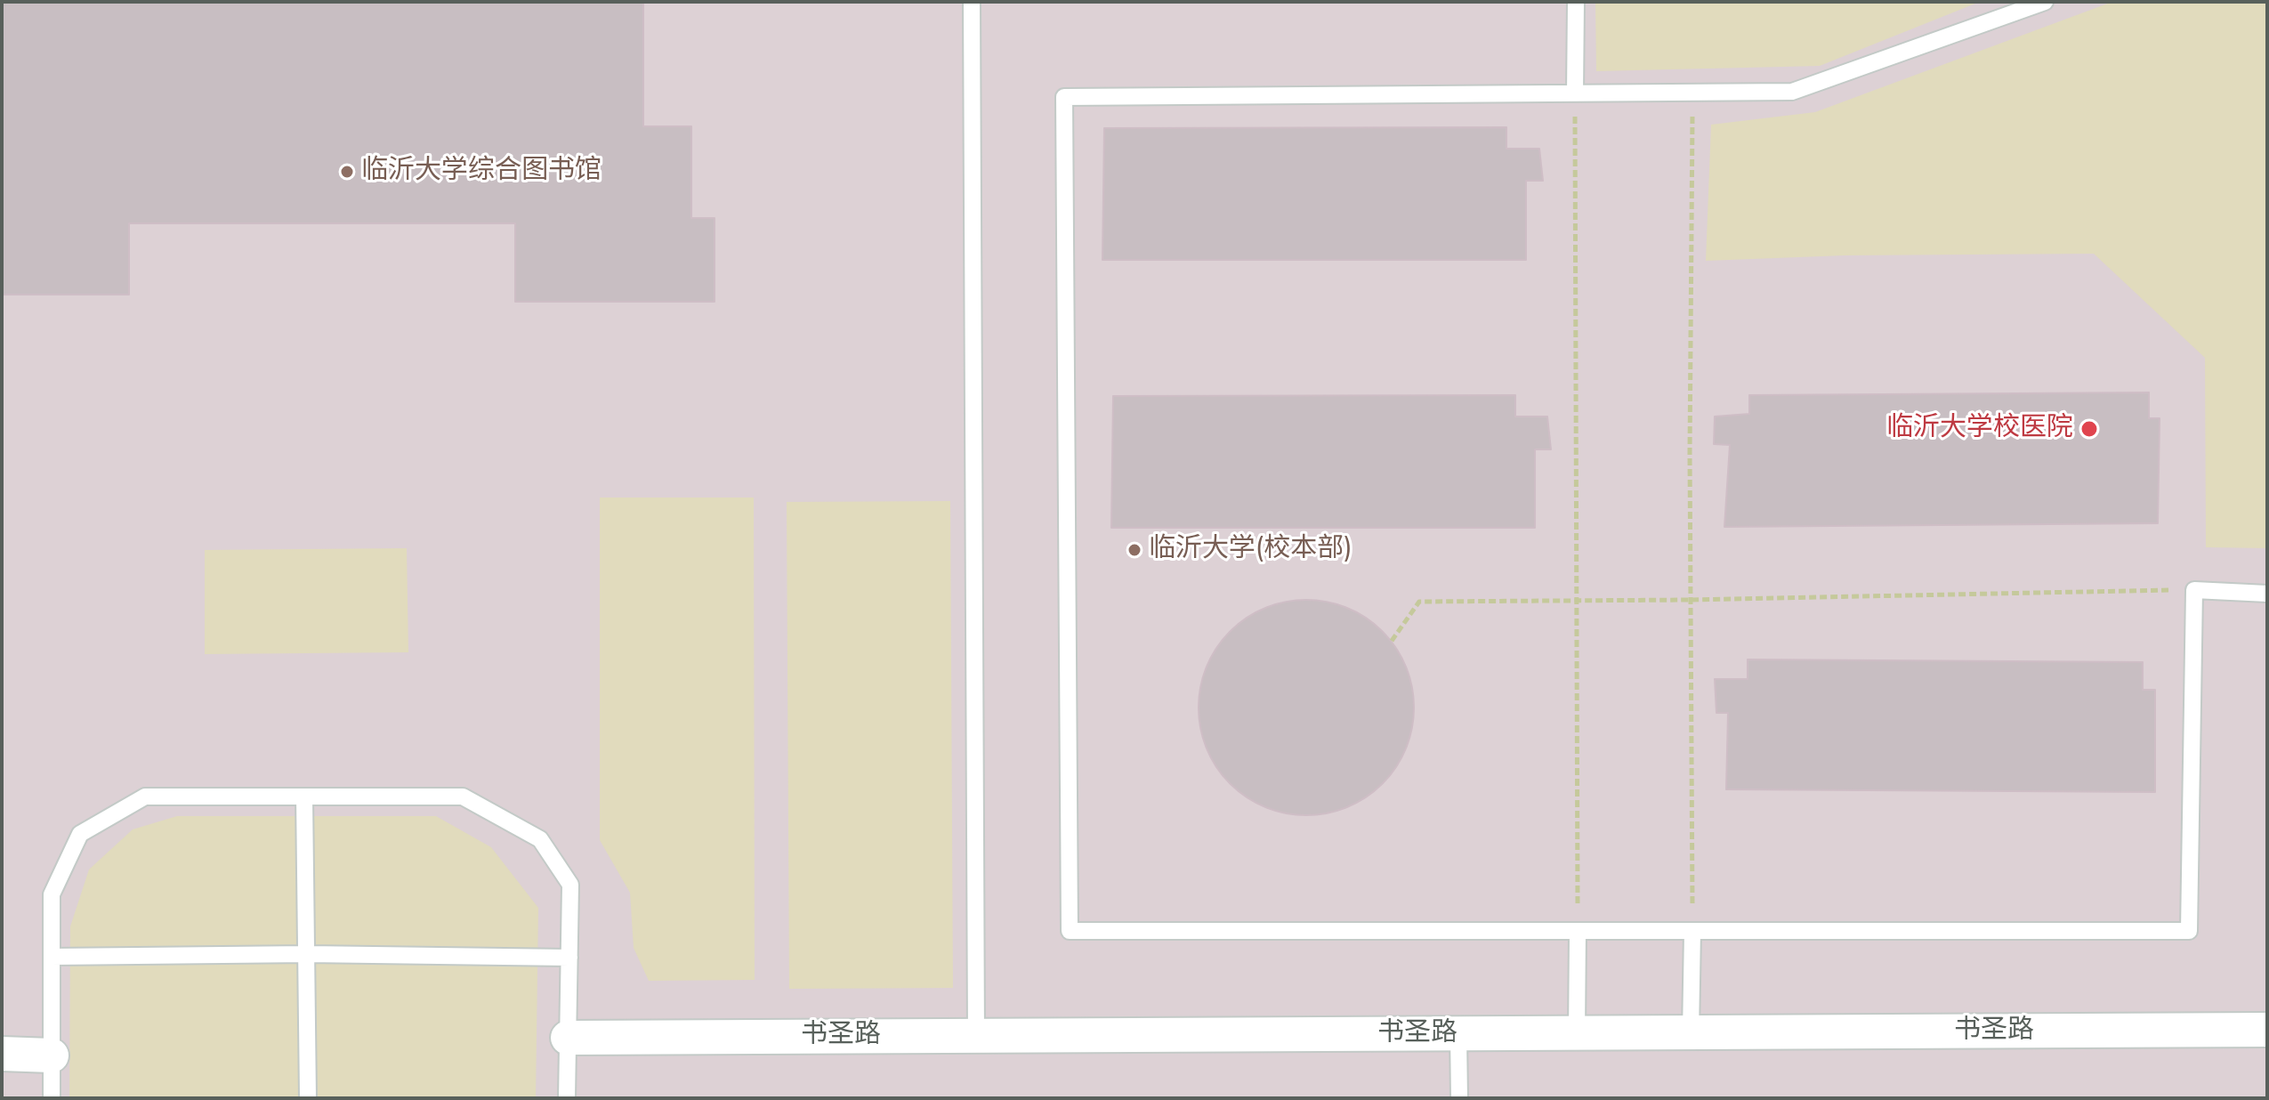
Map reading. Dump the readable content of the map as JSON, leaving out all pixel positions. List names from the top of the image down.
{
  "streets": {
    "street": ["书圣路"]
  },
  "places": ["临沂大学综合图书馆", "临沂大学校医院", "临沂大学(校本部)"]
}
